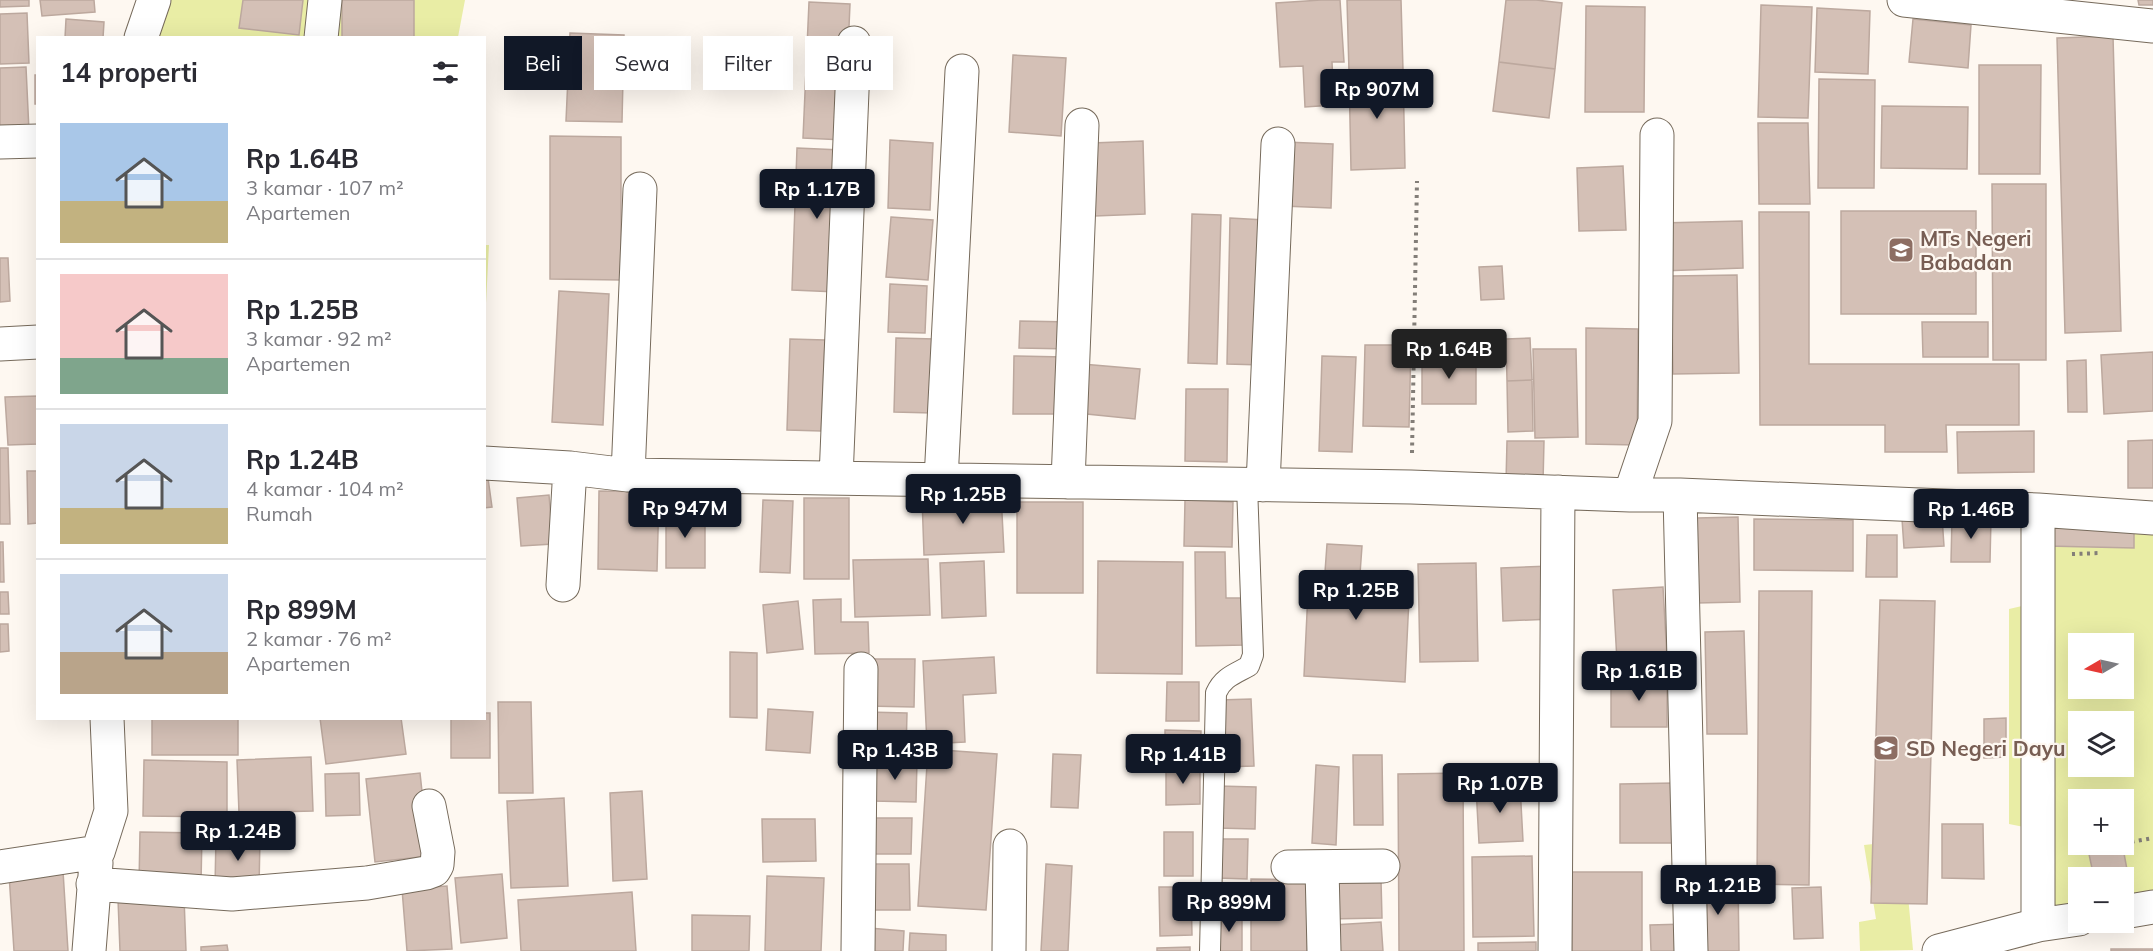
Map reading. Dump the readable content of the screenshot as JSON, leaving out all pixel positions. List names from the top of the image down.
{
  "places": {
    "school or university": ["MTs Negeri Babadan", "SD Negeri Dayu"]
  },
  "north": "left",
  "page": {
    "chip": [
      "Beli",
      "Sewa",
      "Filter",
      "Baru"
    ],
    "heading": "14 properti",
    "price": [
      "Rp 907M",
      "Rp 1.17B",
      "Rp 1.64B",
      "Rp 1.25B",
      "Rp 947M",
      "Rp 1.46B",
      "Rp 1.25B",
      "Rp 1.61B",
      "Rp 1.43B",
      "Rp 1.41B",
      "Rp 1.07B",
      "Rp 1.24B",
      "Rp 1.21B",
      "Rp 899M"
    ],
    "list": [
      {
        "name": "Rp 1.64B",
        "note": "3 kamar · 107 m² · Apartemen"
      },
      {
        "name": "Rp 1.25B",
        "note": "3 kamar · 92 m² · Apartemen"
      },
      {
        "name": "Rp 1.24B",
        "note": "4 kamar · 104 m² · Rumah"
      },
      {
        "name": "Rp 899M",
        "note": "2 kamar · 76 m² · Apartemen"
      }
    ],
    "map_buttons": ["+", "−"]
  }
}
